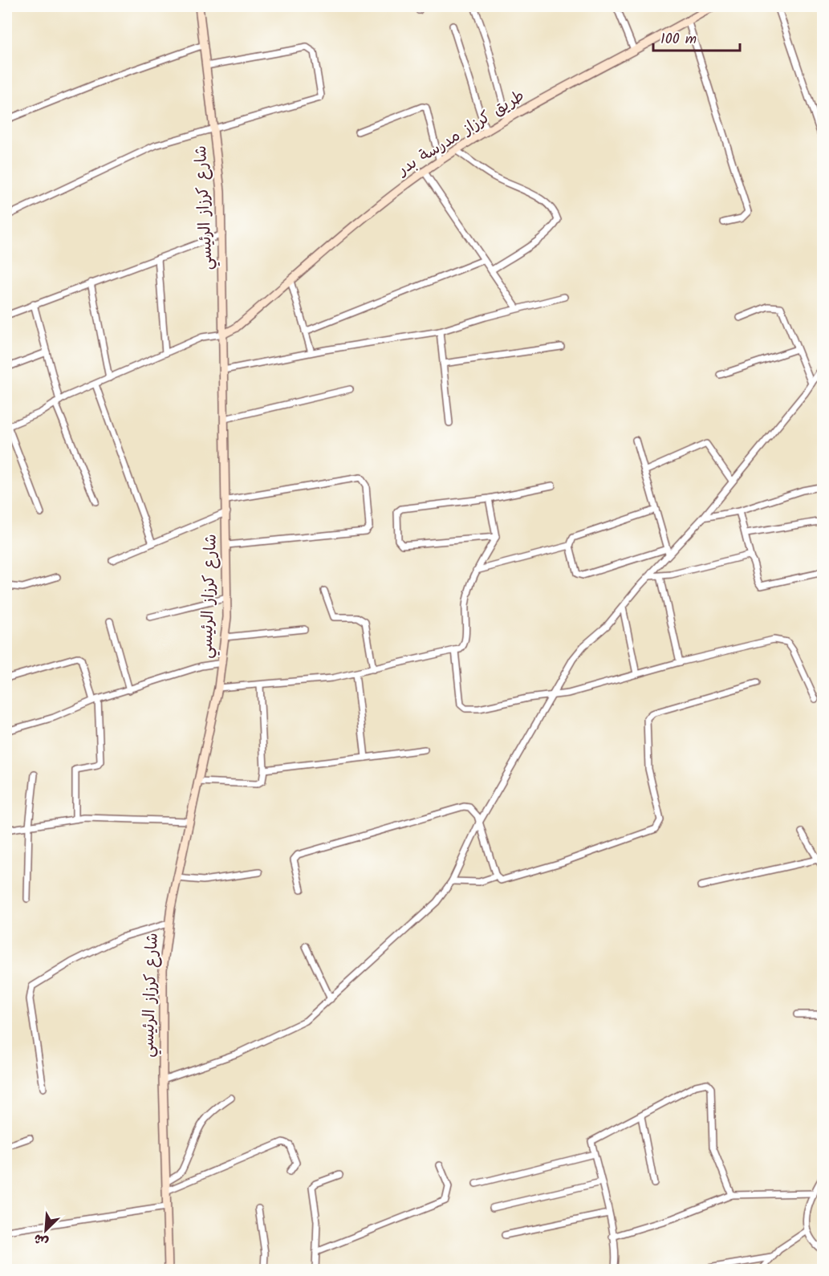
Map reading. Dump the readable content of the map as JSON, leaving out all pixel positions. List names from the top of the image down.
{
  "streets": {
    "street": ["طريق كرزاز مدرسة بدر", "شارع كرزاز الرئيسي"]
  },
  "crossings": [
    ["طريق كرزاز مدرسة بدر", "شارع كرزاز الرئيسي"]
  ],
  "scale_bar": "100 m",
  "north": "bottom left"
}
